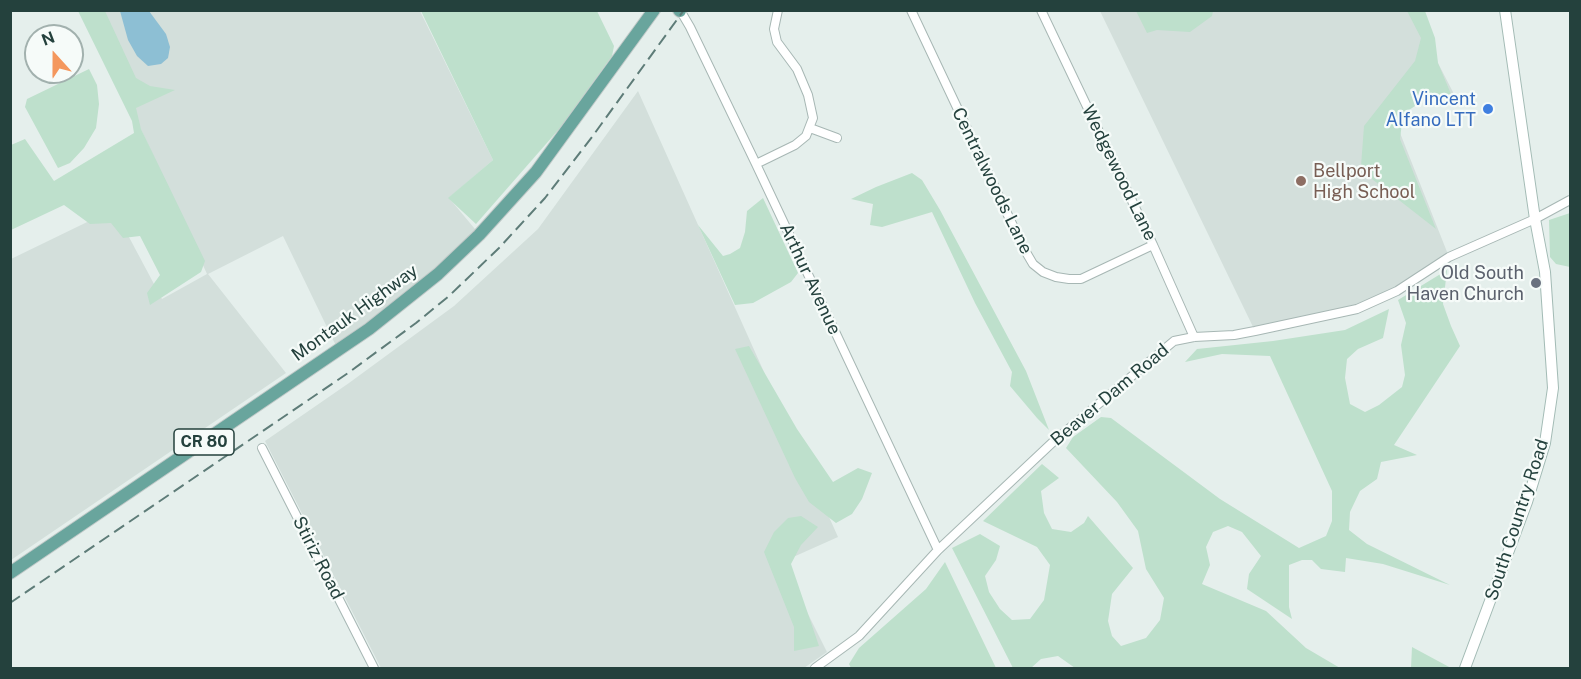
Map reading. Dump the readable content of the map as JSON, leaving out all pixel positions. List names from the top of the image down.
{
  "streets": {
    "main road": ["Montauk Highway", "CR 80", "South Country Road"],
    "street": [
      "Wedgewood Lane",
      "Centralwoods Lane",
      "Arthur Avenue",
      "Beaver Dam Road",
      "Stiriz Road"
    ]
  },
  "crossings": [
    ["Wedgewood Lane", "Centralwoods Lane"],
    ["Wedgewood Lane", "Beaver Dam Road"],
    ["Arthur Avenue", "Beaver Dam Road"],
    ["Beaver Dam Road", "South Country Road"]
  ],
  "places": ["Vincent Alfano LTT", "Bellport High School", "Old South Haven Church"],
  "north": "top"
}
